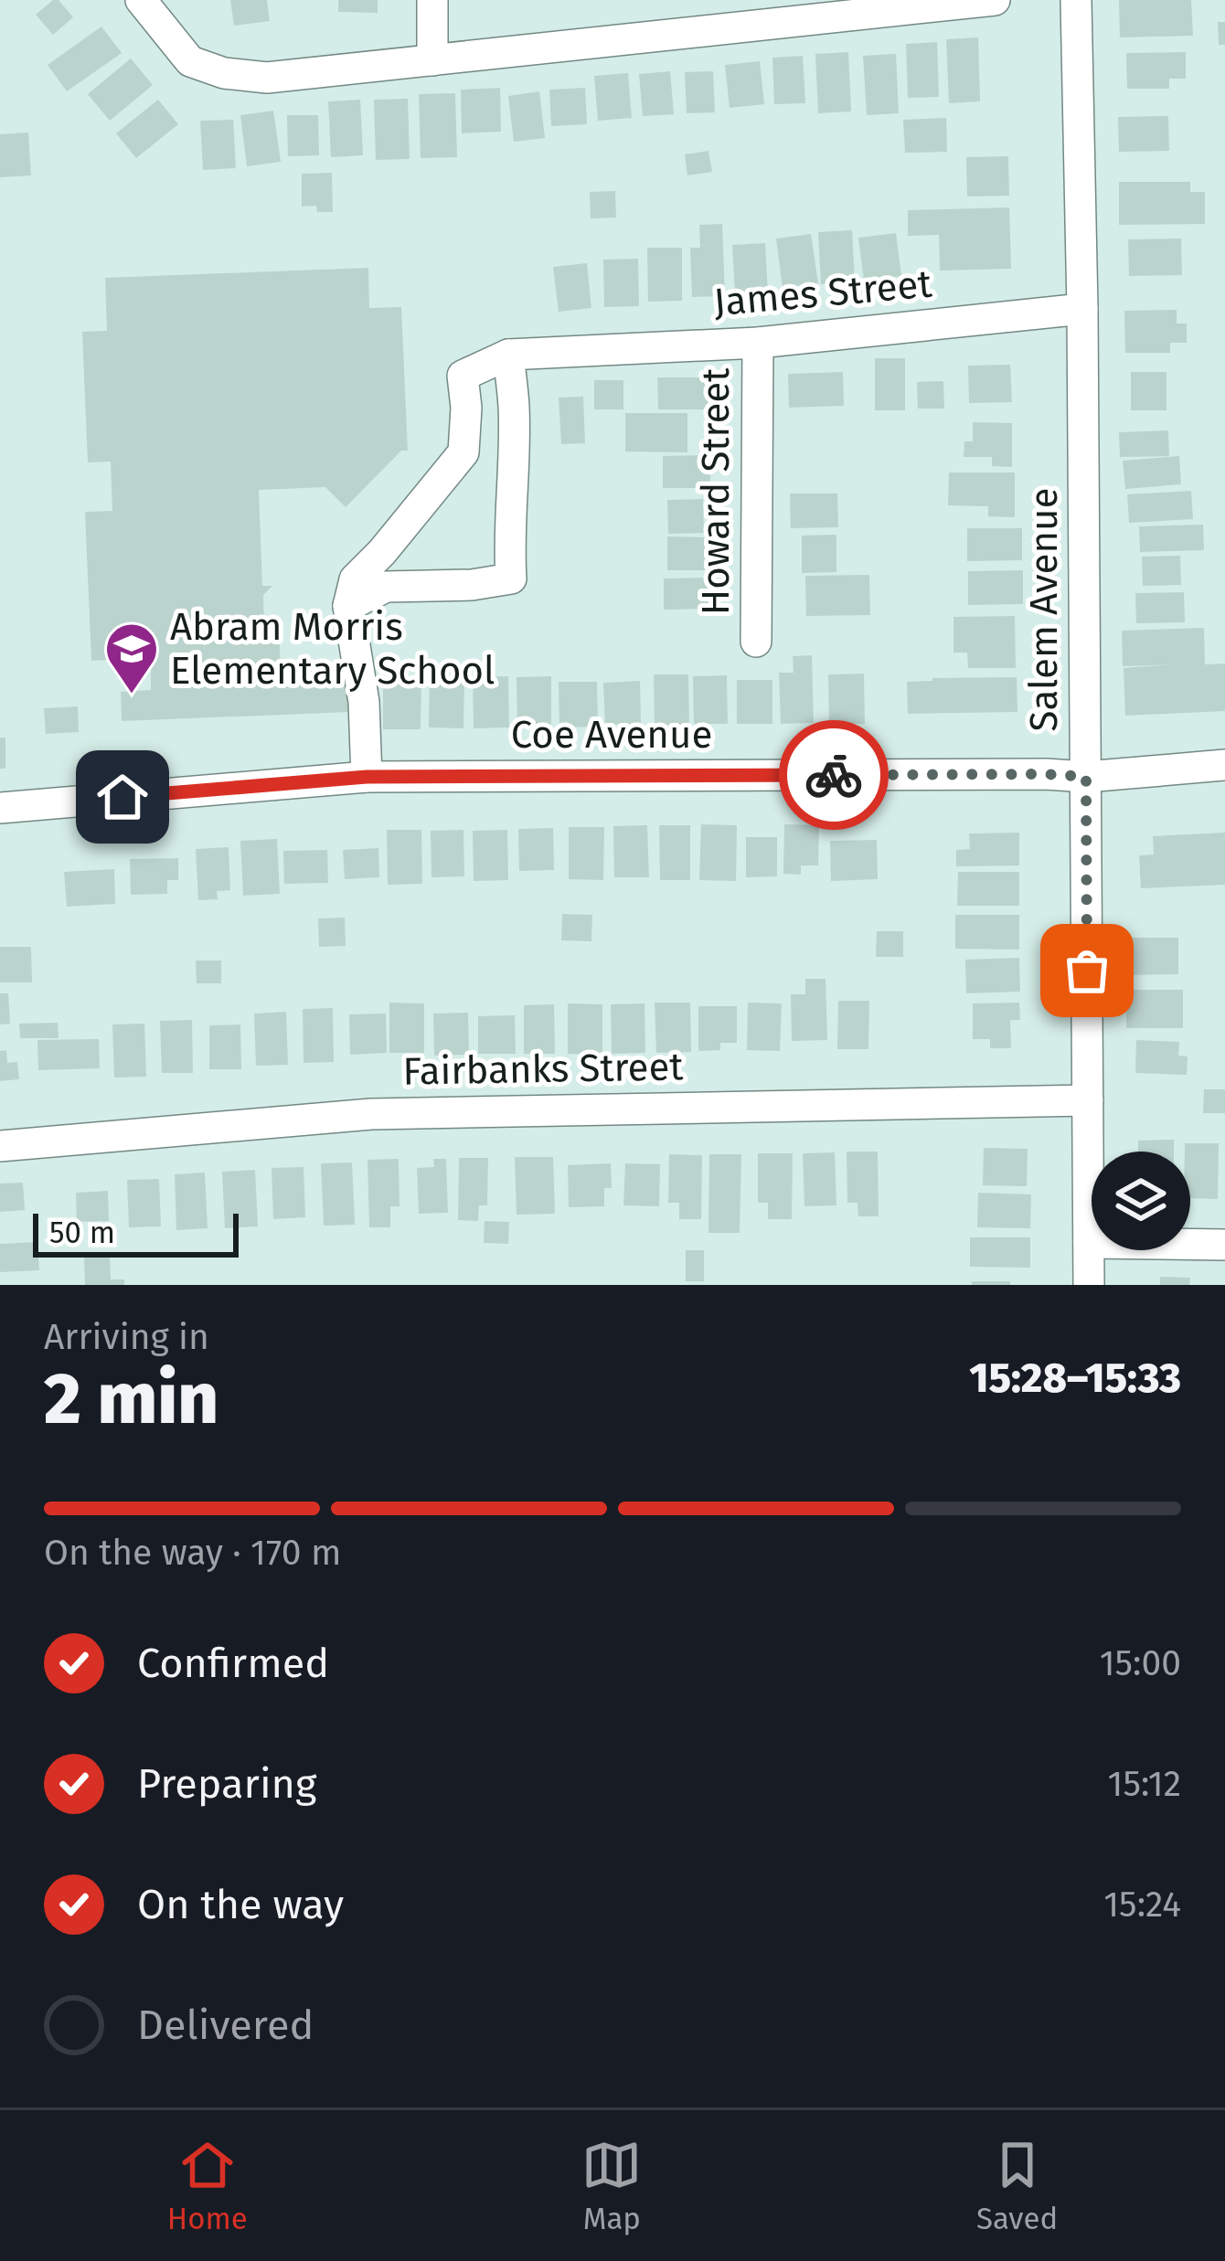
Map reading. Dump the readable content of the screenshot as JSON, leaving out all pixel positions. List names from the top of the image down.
{
  "streets": {
    "street": [
      "James Street",
      "Howard Street",
      "Salem Avenue",
      "Coe Avenue",
      "Fairbanks Street"
    ]
  },
  "crossings": [
    ["James Street", "Howard Street"],
    ["James Street", "Salem Avenue"],
    ["Salem Avenue", "Coe Avenue"],
    ["Salem Avenue", "Fairbanks Street"]
  ],
  "places": {
    "school or university": ["Abram Morris Elementary School"]
  },
  "scale_bar": "50 m",
  "page": {
    "scale": "50 m",
    "heading": ["2 min", "Arriving in", "15:28–15:33"],
    "bar": "On the way · 170 m",
    "list": [
      ["Confirmed", "15:00"],
      ["Preparing", "15:12"],
      ["On the way", "15:24"],
      "Delivered"
    ],
    "tabs": ["Home", "Map", "Saved"]
  }
}
